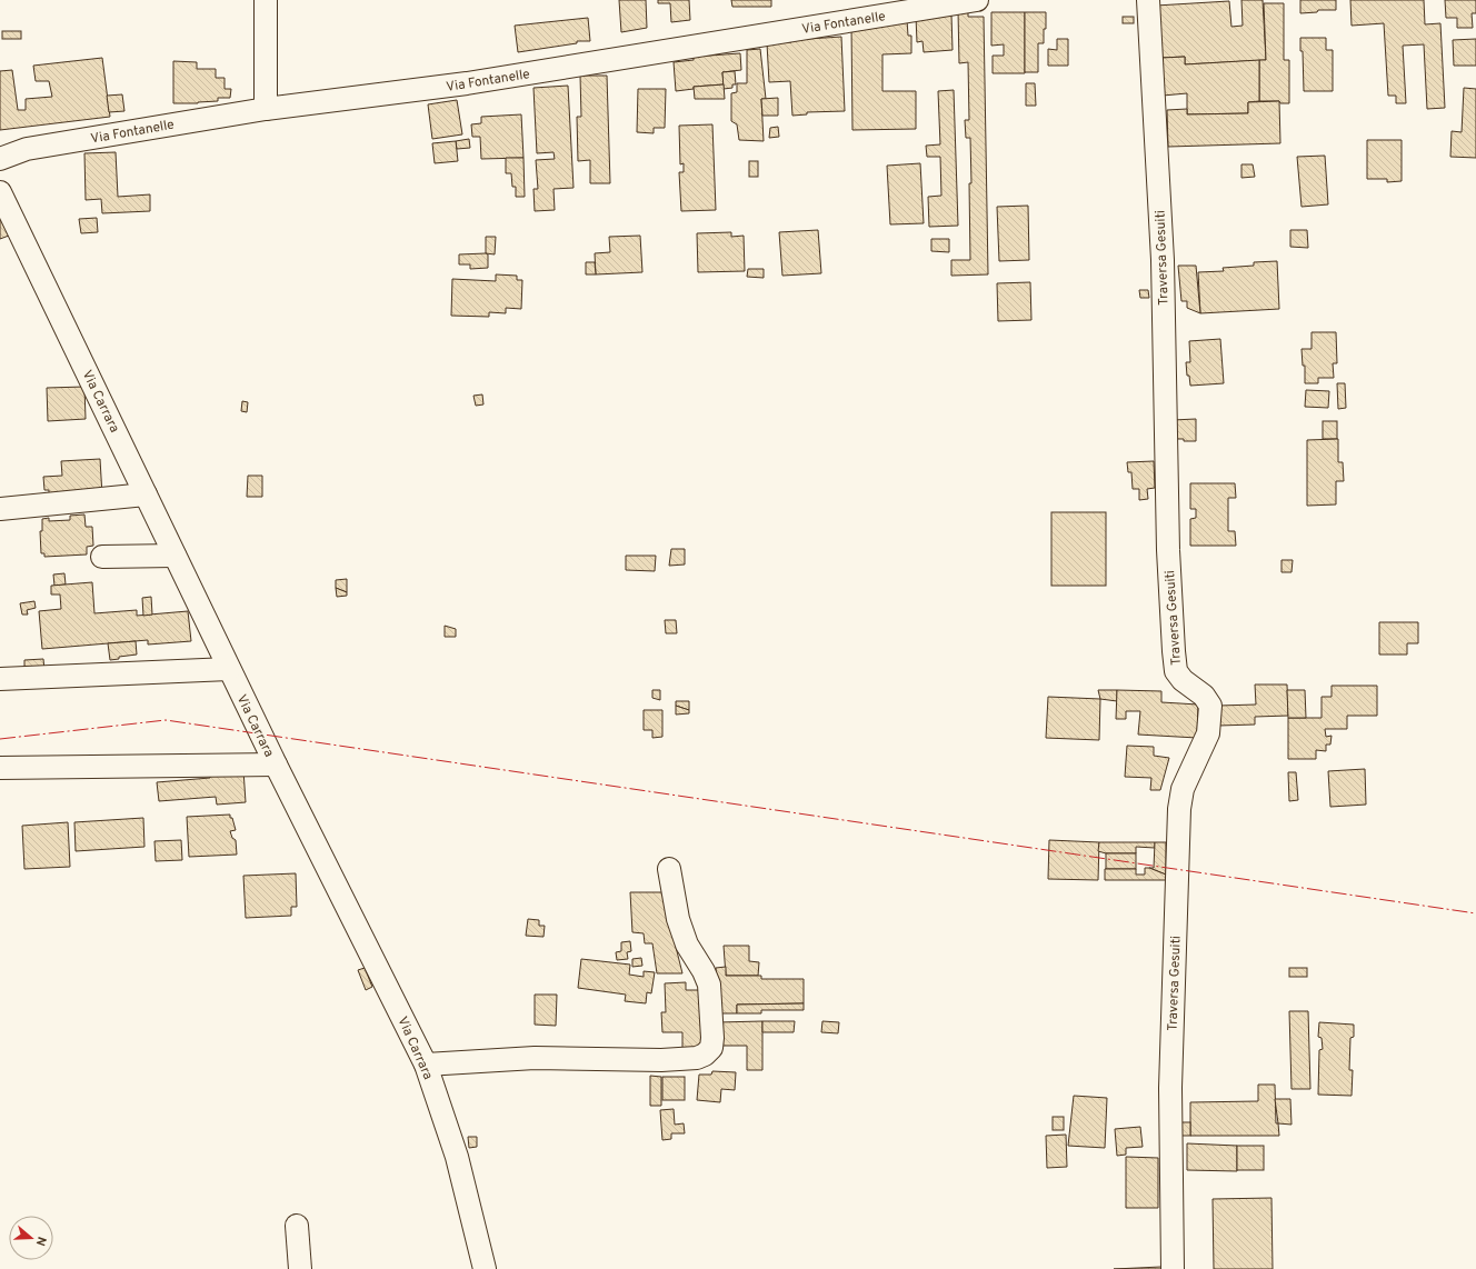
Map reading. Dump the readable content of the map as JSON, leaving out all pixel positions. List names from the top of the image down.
{
  "streets": {
    "street": ["Via Fontanelle", "Traversa Gesuiti", "Via Carrara"]
  },
  "north": "right"
}
